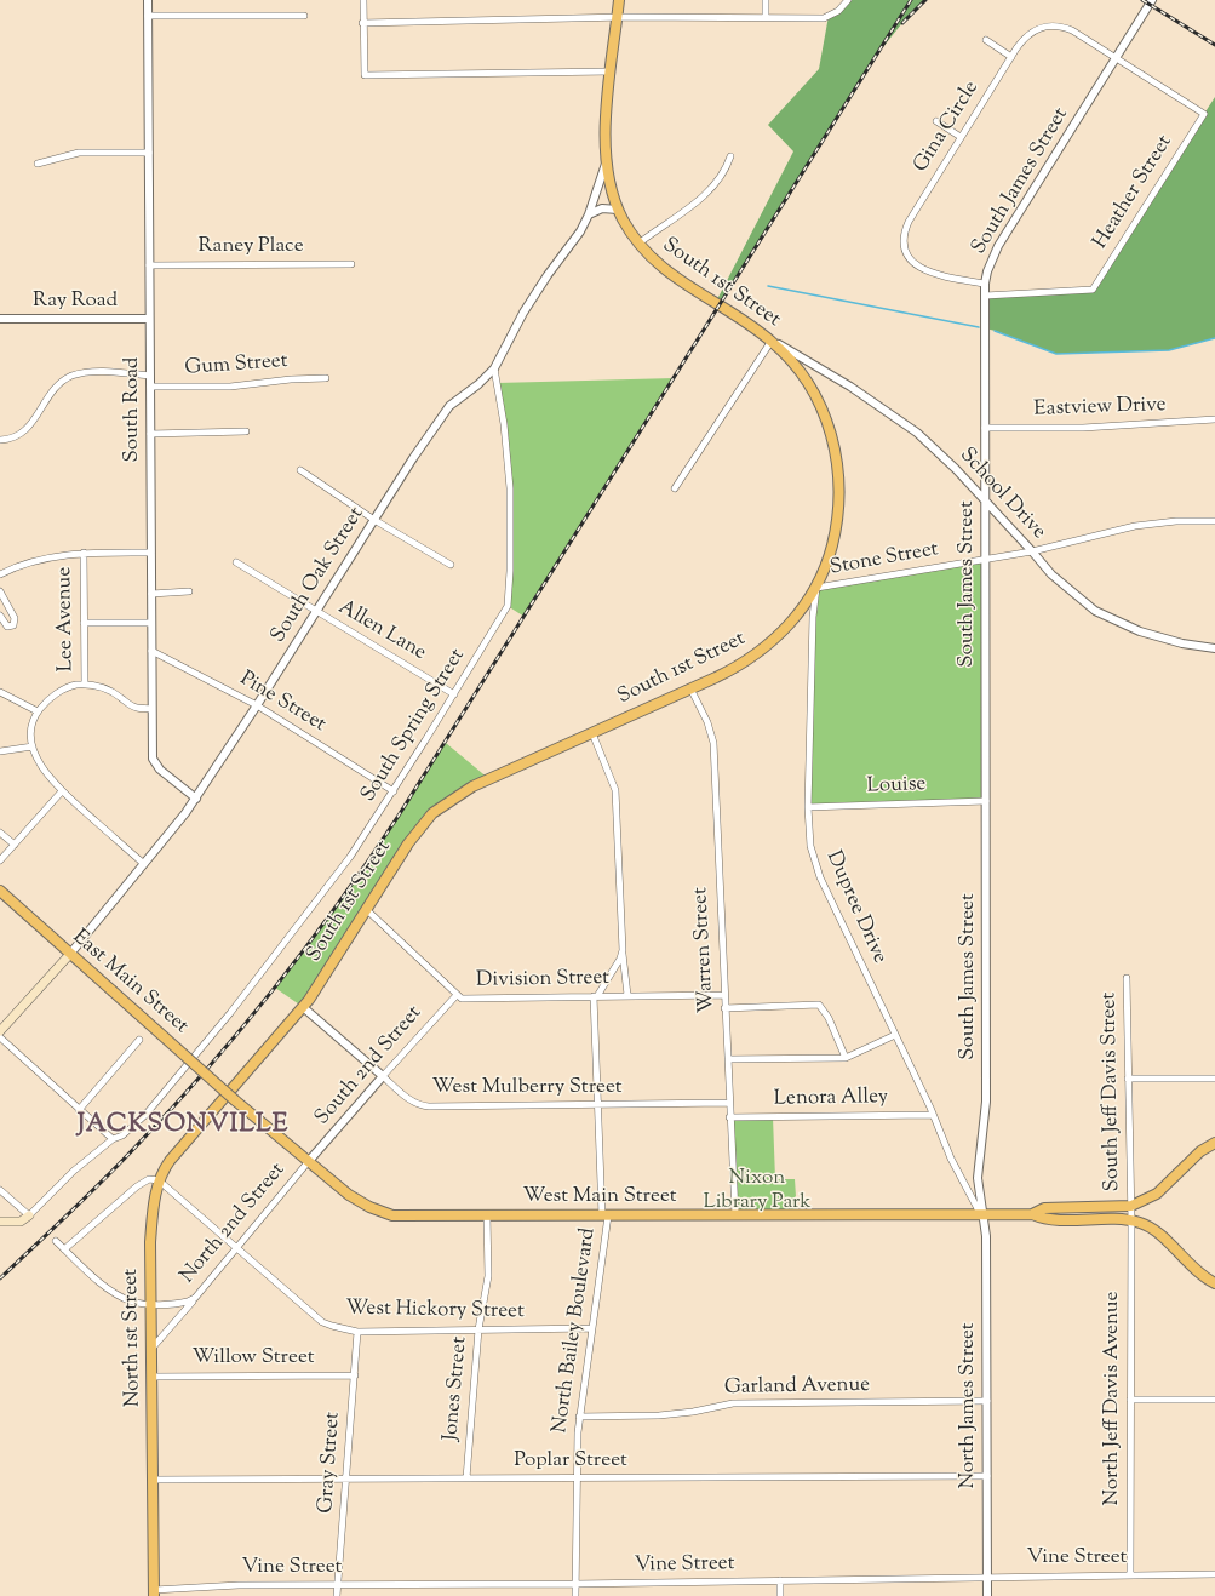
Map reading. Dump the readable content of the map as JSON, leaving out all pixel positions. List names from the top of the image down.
{
  "streets": {
    "main road": [
      "South 1st Street",
      "East Main Street",
      "West Main Street",
      "North 1st Street"
    ],
    "street": [
      "Gina Circle",
      "South James Street",
      "Heather Street",
      "Raney Place",
      "Ray Road",
      "Gum Street",
      "Eastview Drive",
      "South Road",
      "School Drive",
      "Stone Street",
      "South Oak Street",
      "Lee Avenue",
      "Allen Lane",
      "Pine Street",
      "South Spring Street",
      "Louise",
      "Dupree Drive",
      "Warren Street",
      "Division Street",
      "South 2nd Street",
      "West Mulberry Street",
      "South Jeff Davis Street",
      "Lenora Alley",
      "North 2nd Street",
      "West Hickory Street",
      "North Bailey Boulevard",
      "Willow Street",
      "Garland Avenue",
      "Jones Street",
      "North Jeff Davis Avenue",
      "North James Street",
      "Poplar Street",
      "Gray Street",
      "Vine Street"
    ]
  },
  "crossings": [
    ["Gina Circle", "South James Street"],
    ["Gina Circle", "Heather Street"],
    ["South James Street", "Heather Street"],
    ["South James Street", "Eastview Drive"],
    ["South James Street", "School Drive"],
    ["South James Street", "Stone Street"],
    ["South James Street", "Louise"],
    ["South James Street", "Dupree Drive"],
    ["South James Street", "West Main Street"],
    ["South James Street", "North James Street"],
    ["Raney Place", "South Road"],
    ["South 1st Street", "School Drive"],
    ["South 1st Street", "Stone Street"],
    ["South 1st Street", "South Oak Street"],
    ["South 1st Street", "Dupree Drive"],
    ["South 1st Street", "Warren Street"],
    ["South 1st Street", "Division Street"],
    ["South 1st Street", "West Mulberry Street"],
    ["South 1st Street", "North 1st Street"],
    ["Ray Road", "South Road"],
    ["Gum Street", "South Road"],
    ["South Road", "South Oak Street"],
    ["South Road", "Pine Street"],
    ["School Drive", "Stone Street"],
    ["Stone Street", "Dupree Drive"],
    ["South Oak Street", "Allen Lane"],
    ["South Oak Street", "Pine Street"],
    ["South Oak Street", "South Spring Street"],
    ["South Oak Street", "East Main Street"],
    ["Allen Lane", "South Spring Street"],
    ["Pine Street", "South Spring Street"],
    ["Louise", "Dupree Drive"],
    ["Dupree Drive", "Lenora Alley"],
    ["Dupree Drive", "West Main Street"],
    ["Dupree Drive", "North James Street"],
    ["Warren Street", "Division Street"],
    ["Warren Street", "West Mulberry Street"],
    ["Warren Street", "Lenora Alley"],
    ["Warren Street", "West Main Street"],
    ["Division Street", "South 2nd Street"],
    ["Division Street", "North Bailey Boulevard"],
    ["East Main Street", "West Main Street"],
    ["South 2nd Street", "West Mulberry Street"],
    ["South 2nd Street", "West Main Street"],
    ["South 2nd Street", "North 2nd Street"],
    ["West Mulberry Street", "North Bailey Boulevard"],
    ["South Jeff Davis Street", "West Main Street"],
    ["South Jeff Davis Street", "North Jeff Davis Avenue"],
    ["West Main Street", "North 2nd Street"],
    ["West Main Street", "North Bailey Boulevard"],
    ["West Main Street", "Jones Street"],
    ["West Main Street", "North Jeff Davis Avenue"],
    ["West Main Street", "North James Street"],
    ["North 2nd Street", "West Hickory Street"],
    ["North 2nd Street", "North 1st Street"],
    ["West Hickory Street", "North Bailey Boulevard"],
    ["West Hickory Street", "North 1st Street"],
    ["West Hickory Street", "Jones Street"],
    ["West Hickory Street", "Gray Street"],
    ["North Bailey Boulevard", "Garland Avenue"],
    ["North Bailey Boulevard", "Poplar Street"],
    ["North Bailey Boulevard", "Vine Street"],
    ["North 1st Street", "Willow Street"],
    ["North 1st Street", "Poplar Street"],
    ["North 1st Street", "Vine Street"],
    ["Willow Street", "Gray Street"],
    ["Garland Avenue", "North James Street"],
    ["Jones Street", "Poplar Street"],
    ["North Jeff Davis Avenue", "Vine Street"],
    ["North James Street", "Poplar Street"],
    ["North James Street", "Vine Street"],
    ["Poplar Street", "Gray Street"],
    ["Gray Street", "Vine Street"]
  ],
  "districts": ["JACKSONVILLE"],
  "parks": ["Nixon Library Park"]
}
